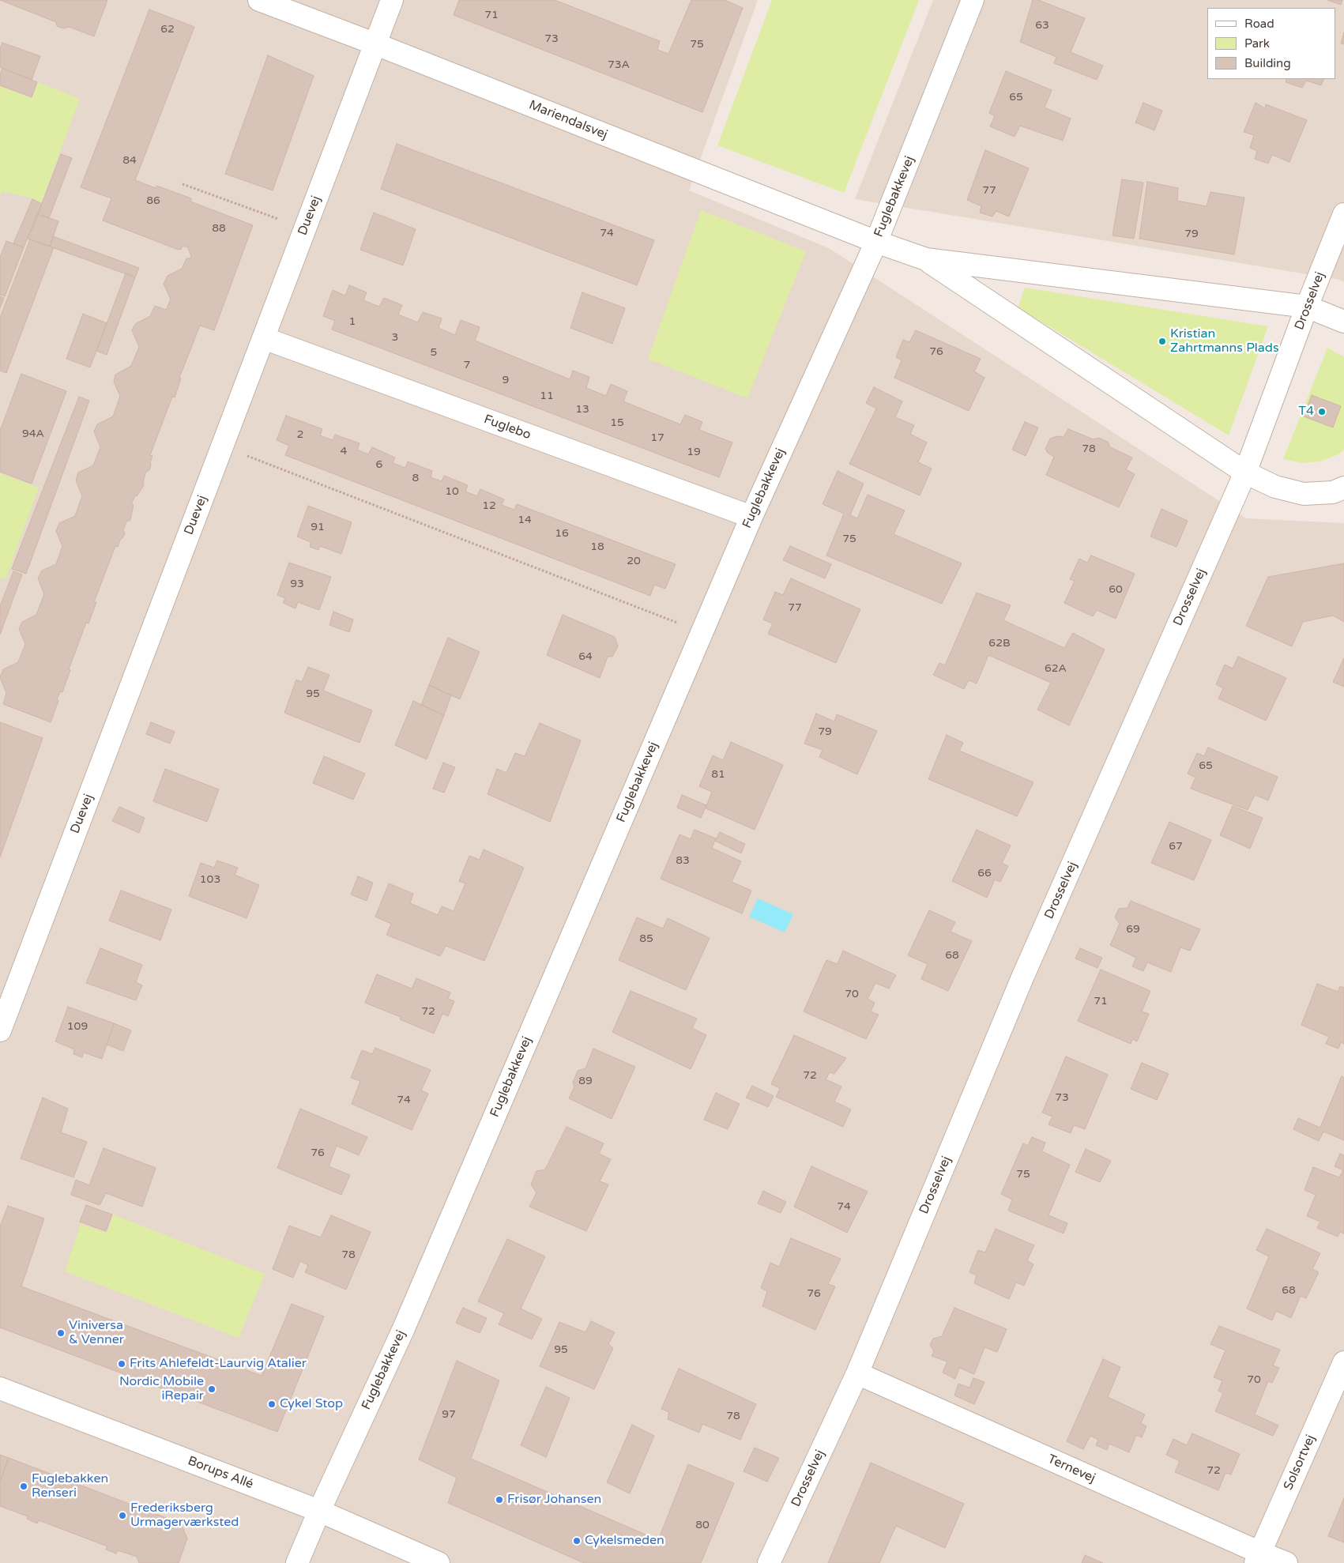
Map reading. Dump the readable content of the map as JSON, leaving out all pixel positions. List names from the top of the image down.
{
  "streets": {
    "street": [
      "Mariendalsvej",
      "Fuglebakkevej",
      "Duevej",
      "Drosselvej",
      "Fuglebo",
      "Solsortvej",
      "Ternevej",
      "Borups Allé"
    ]
  },
  "crossings": [
    ["Mariendalsvej", "Fuglebakkevej"],
    ["Mariendalsvej", "Duevej"],
    ["Fuglebakkevej", "Fuglebo"],
    ["Fuglebakkevej", "Borups Allé"],
    ["Duevej", "Fuglebo"],
    ["Drosselvej", "Ternevej"],
    ["Solsortvej", "Ternevej"]
  ],
  "places": [
    "Kristian Zahrtmanns Plads",
    "T4",
    "Viniversa & Venner",
    "Frits Ahlefeldt-Laurvig Atalier",
    "Nordic Mobile iRepair",
    "Cykel Stop",
    "Fuglebakken Renseri",
    "Frisør Johansen",
    "Frederiksberg Urmagerværksted",
    "Cykelsmeden"
  ],
  "house_numbers": [
    "71",
    "63",
    "62",
    "73",
    "75",
    "73A",
    "65",
    "84",
    "77",
    "86",
    "88",
    "74",
    "79",
    "1",
    "3",
    "76",
    "5",
    "7",
    "9",
    "11",
    "13",
    "15",
    "94A",
    "2",
    "17",
    "78",
    "4",
    "19",
    "6",
    "8",
    "10",
    "12",
    "14",
    "91",
    "16",
    "75",
    "18",
    "20",
    "93",
    "60",
    "77",
    "62B",
    "64",
    "62A",
    "95",
    "79",
    "65",
    "81",
    "67",
    "83",
    "66",
    "103",
    "69",
    "85",
    "68",
    "70",
    "71",
    "72",
    "109",
    "72",
    "89",
    "73",
    "74",
    "76",
    "75",
    "74",
    "78",
    "68",
    "76",
    "95",
    "70",
    "97",
    "78",
    "72",
    "80"
  ],
  "legend": ["Road", "Park", "Building"]
}
